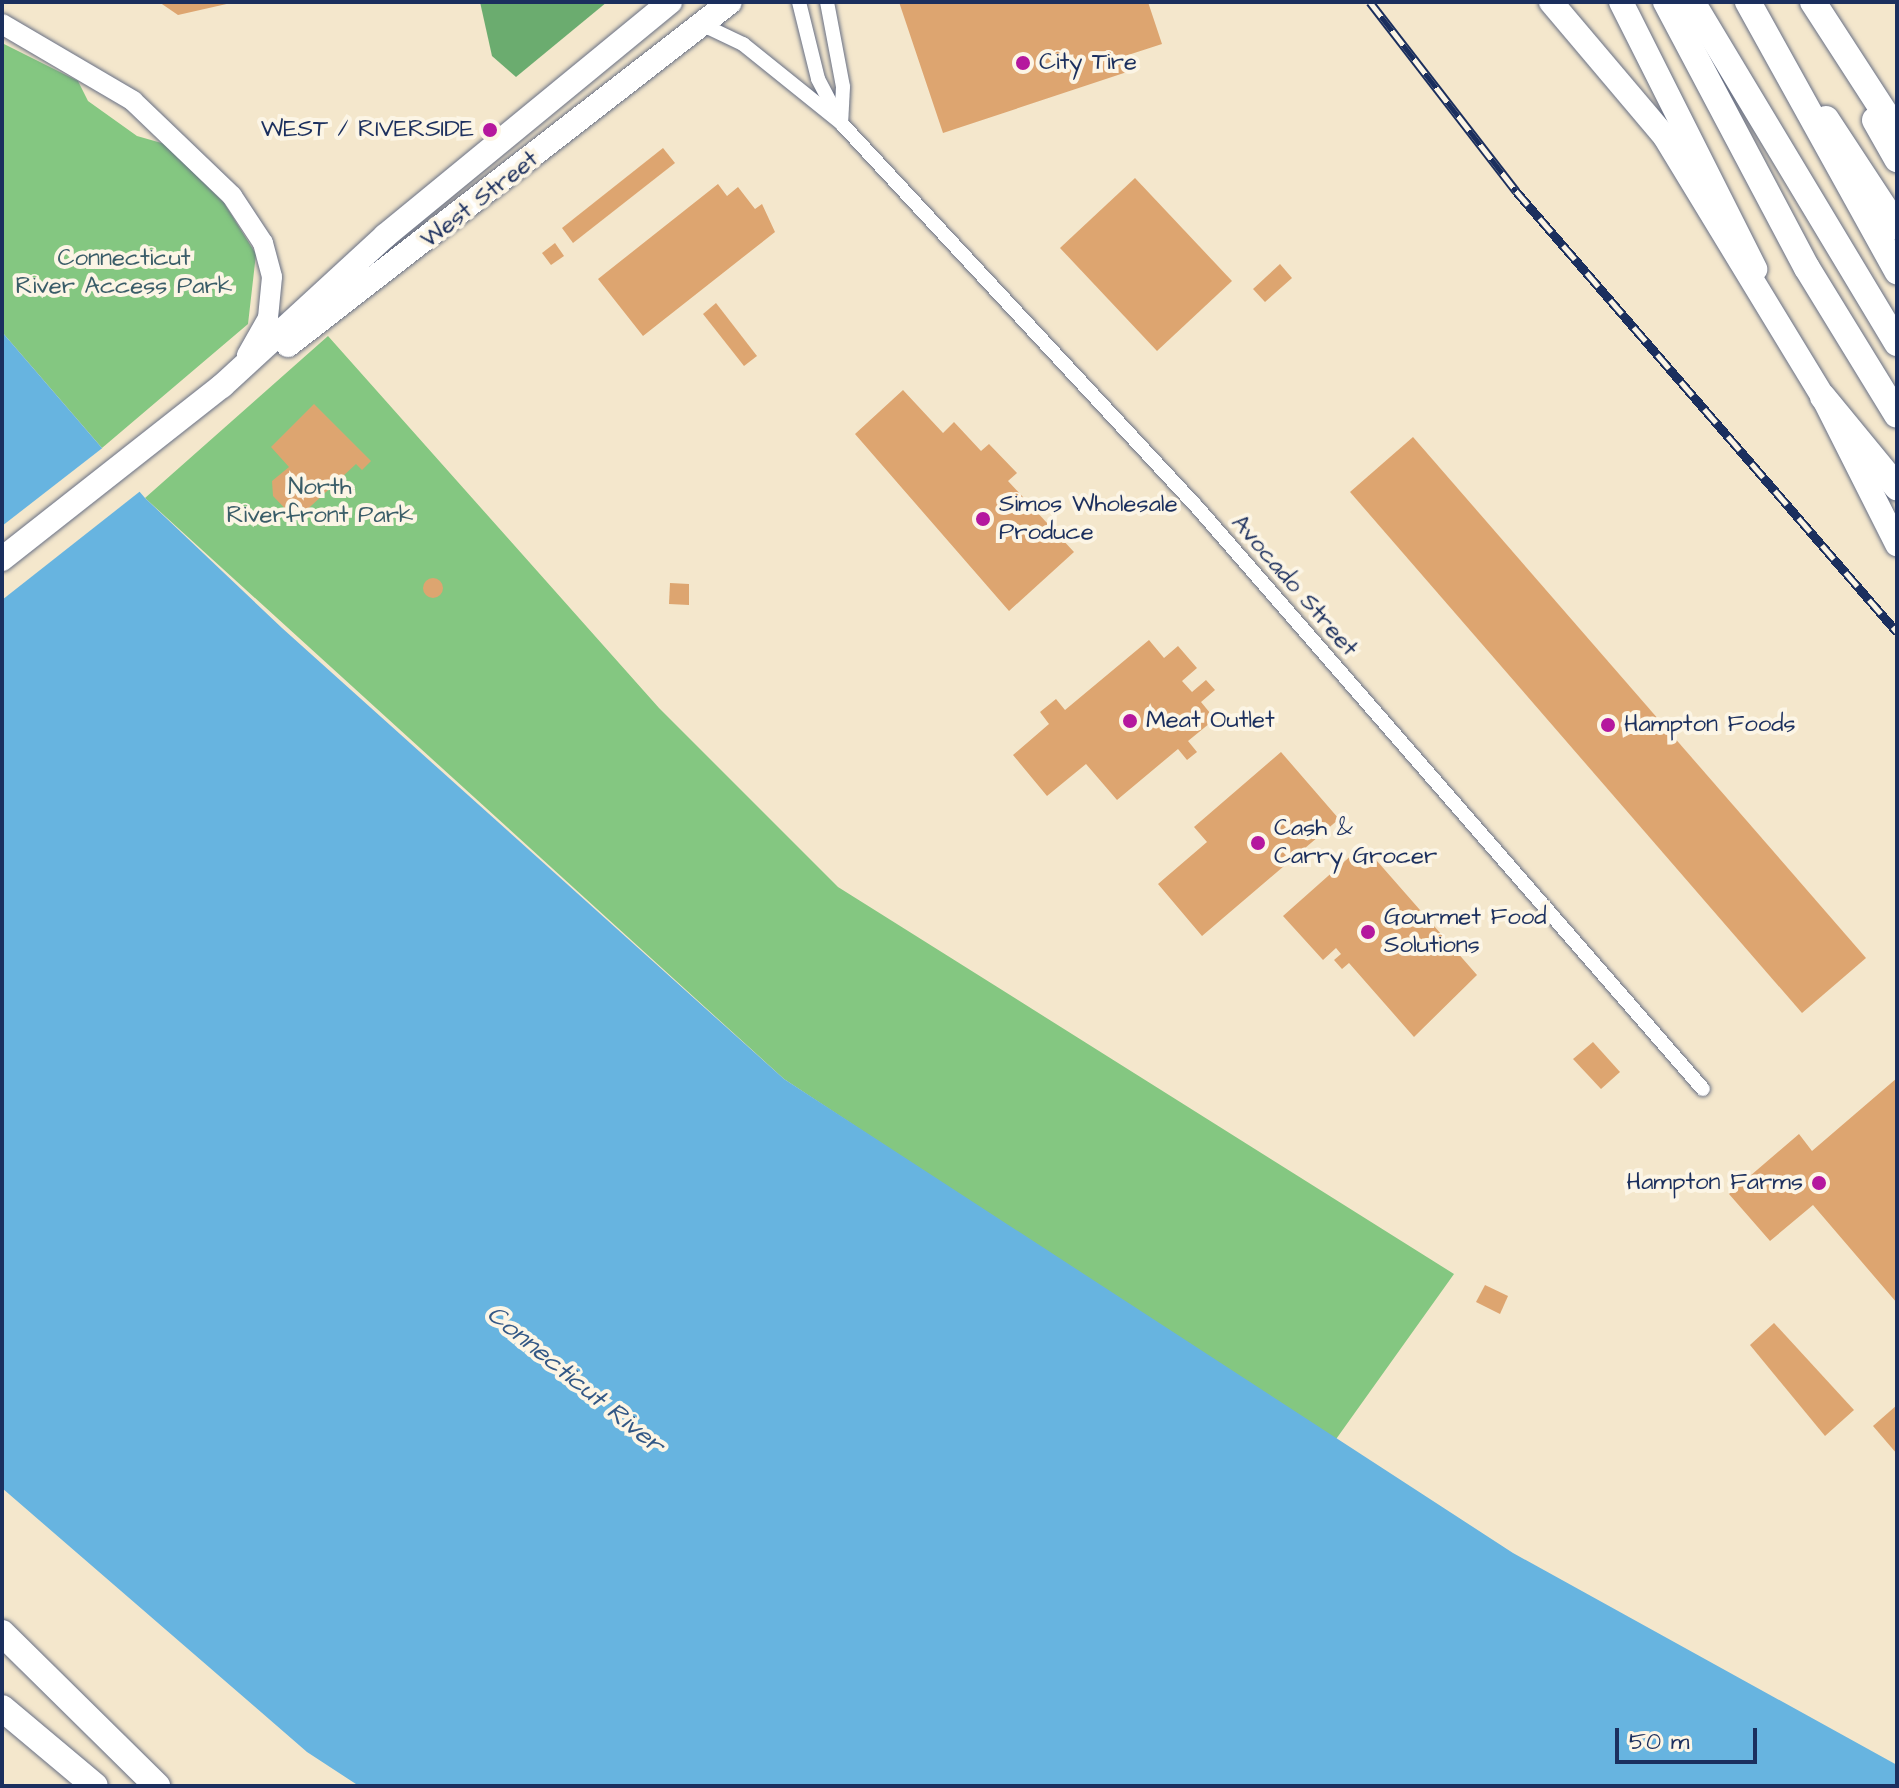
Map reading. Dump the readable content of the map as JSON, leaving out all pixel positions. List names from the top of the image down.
{
  "streets": {
    "main road": ["West Street"],
    "street": ["Avocado Street"]
  },
  "crossings": [
    ["West Street", "Avocado Street"]
  ],
  "water": ["Connecticut River"],
  "parks": ["Connecticut River Access Park", "North Riverfront Park"],
  "places": [
    "City Tire",
    "WEST / RIVERSIDE",
    "Simos Wholesale Produce",
    "Meat Outlet",
    "Hampton Foods",
    "Cash & Carry Grocer",
    "Gourmet Food Solutions",
    "Hampton Farms"
  ],
  "scale_bar": "50 m"
}
